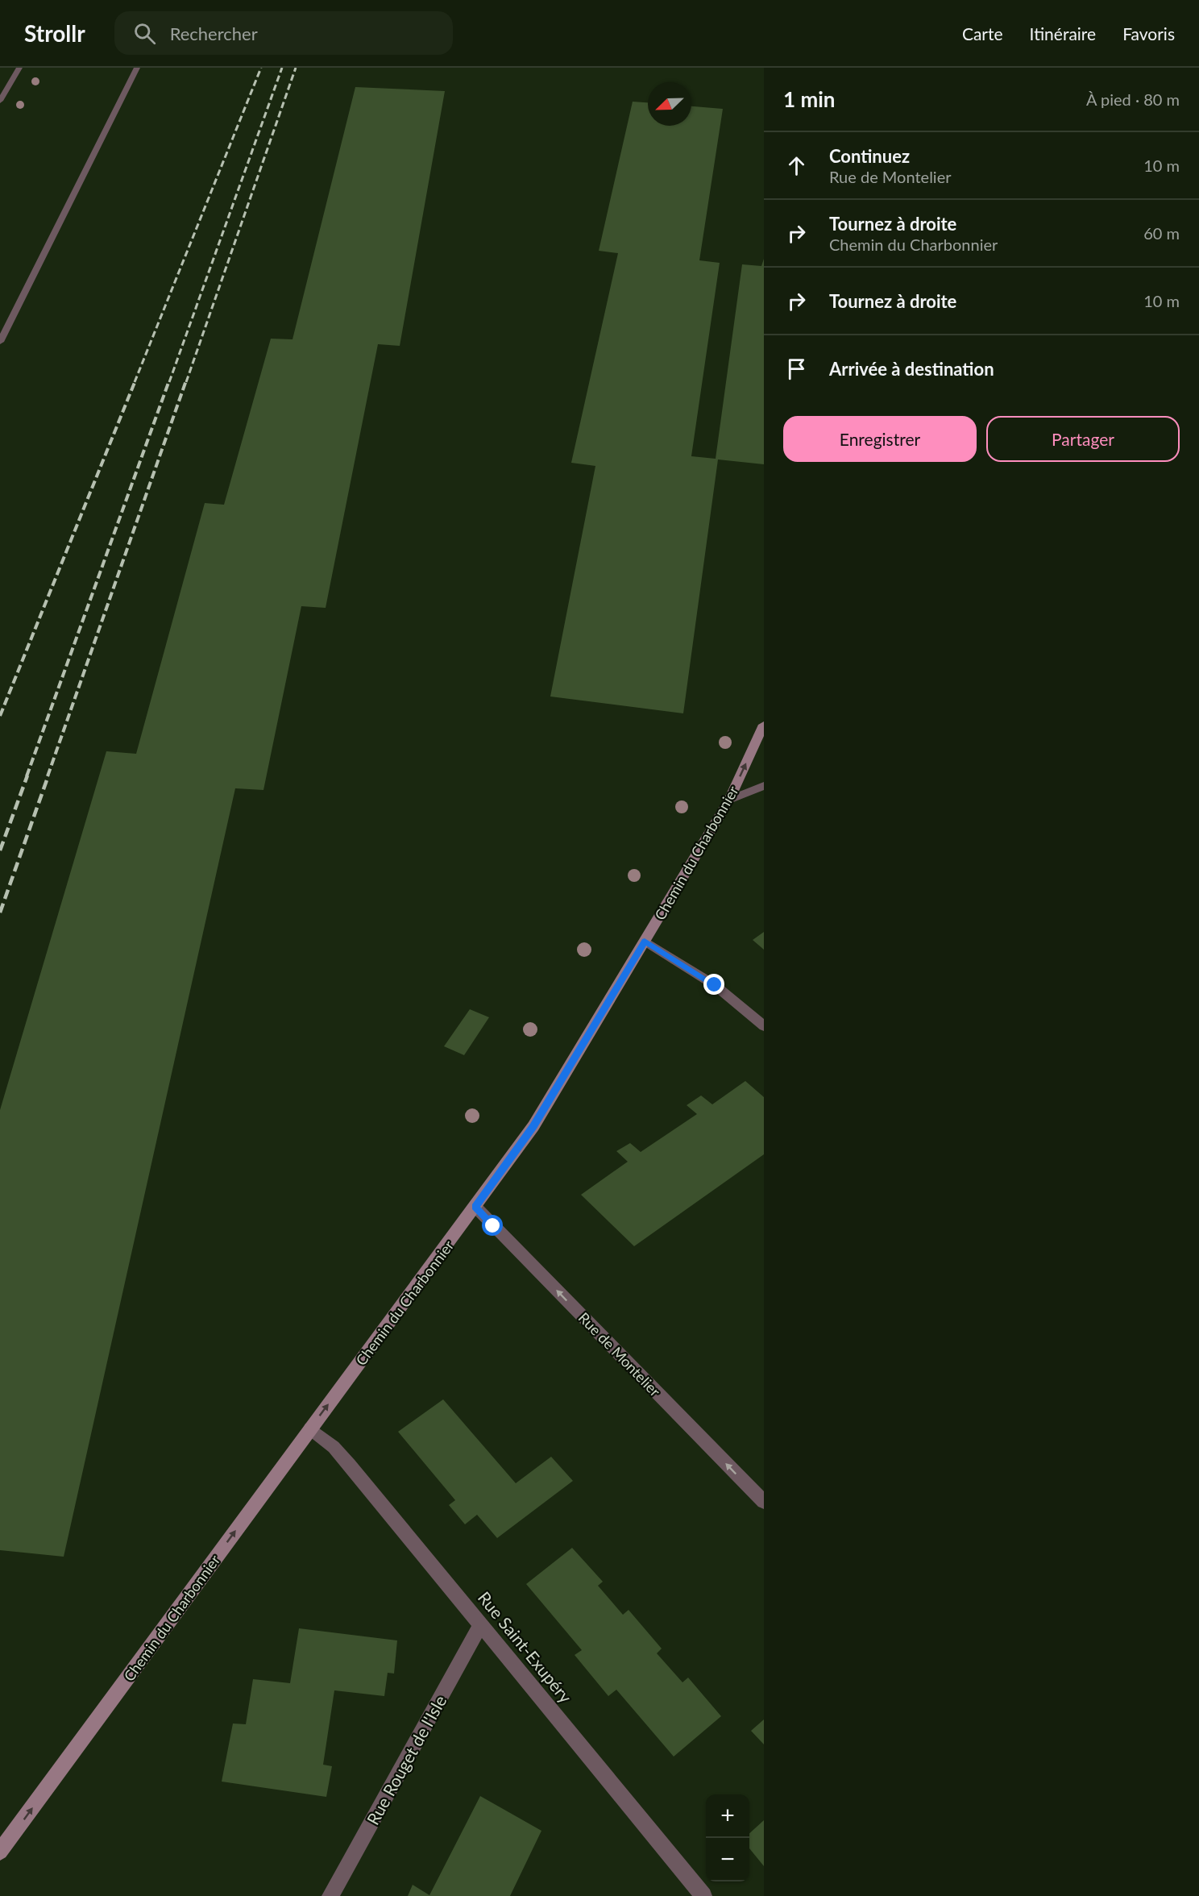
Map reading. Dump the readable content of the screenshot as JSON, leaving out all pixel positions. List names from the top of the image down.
{
  "streets": {
    "street": [
      "Chemin du Charbonnier",
      "Rue de Montelier",
      "Rue Saint-Exupéry",
      "Rue Rouget de l'Isle"
    ]
  },
  "crossings": [
    ["Chemin du Charbonnier", "Rue de Montelier"],
    ["Chemin du Charbonnier", "Rue Saint-Exupéry"],
    ["Rue Saint-Exupéry", "Rue Rouget de l'Isle"]
  ],
  "one_way": ["Chemin du Charbonnier", "Rue de Montelier"],
  "north": "bottom left",
  "page": {
    "header": "Strollr",
    "search": "Rechercher",
    "nav": ["Carte", "Itinéraire", "Favoris"],
    "heading": ["1 min", "À pied · 80 m"],
    "list": [
      ["Continuez", "Rue de Montelier", "10 m"],
      ["Tournez à droite", "Chemin du Charbonnier", "60 m"],
      ["Tournez à droite", "10 m"],
      "Arrivée à destination"
    ],
    "buttons": ["Enregistrer", "Partager"],
    "map_buttons": ["+", "−"]
  }
}
